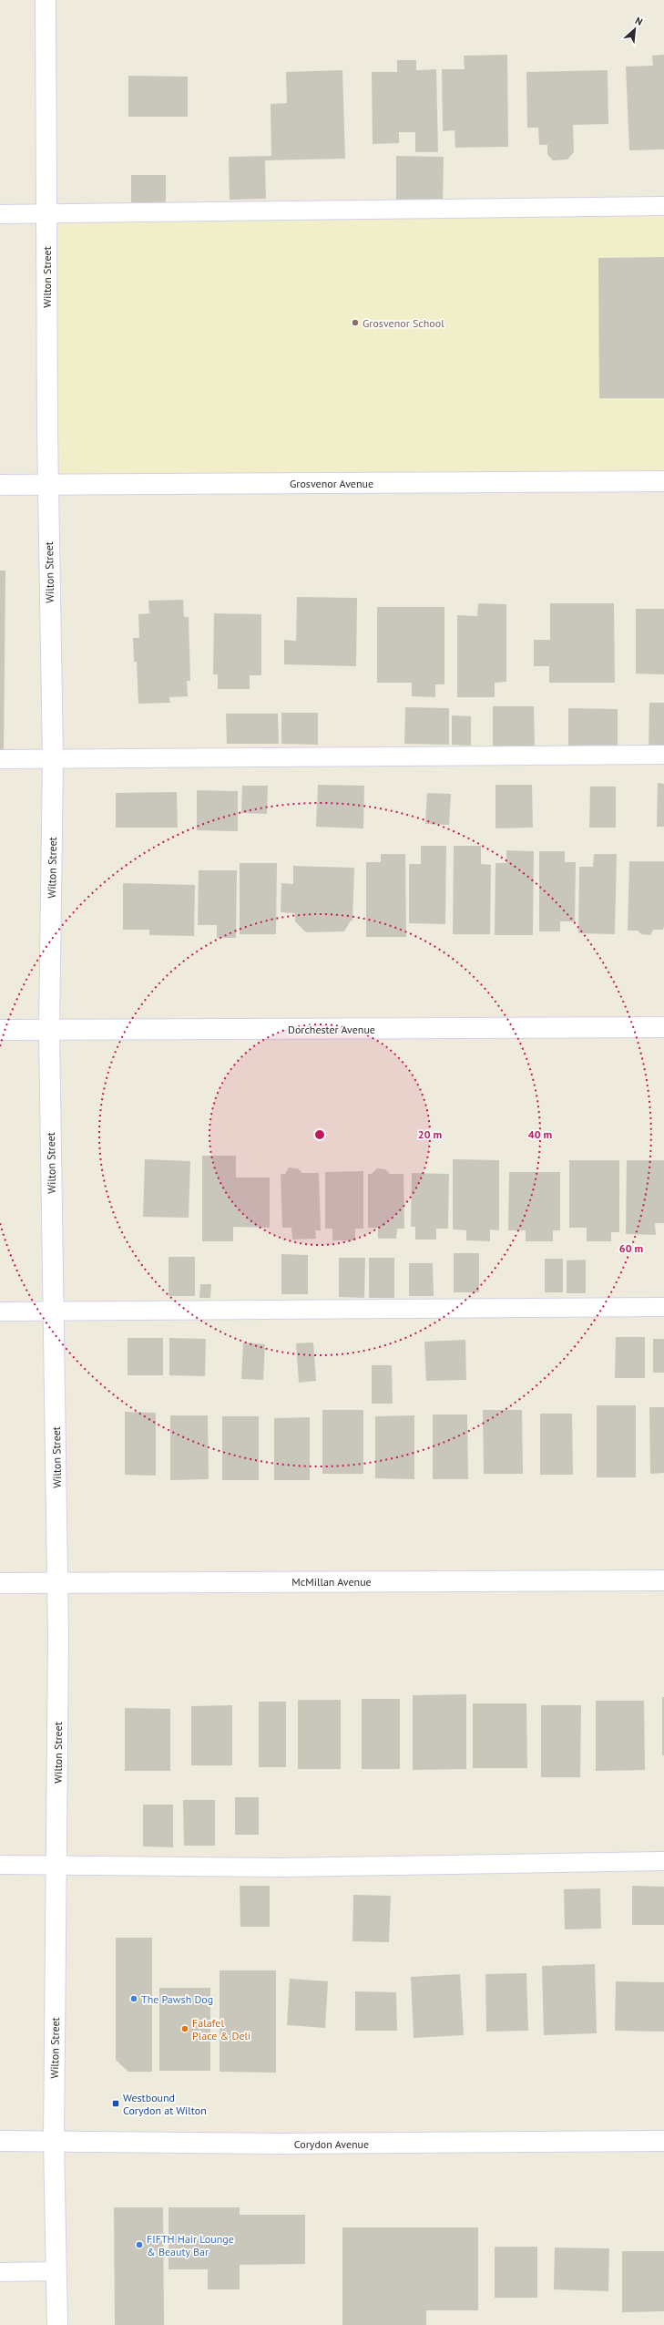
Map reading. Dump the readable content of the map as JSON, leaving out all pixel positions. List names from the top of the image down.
{
  "streets": {
    "street": [
      "Wilton Street",
      "Grosvenor Avenue",
      "Dorchester Avenue",
      "McMillan Avenue",
      "Corydon Avenue"
    ]
  },
  "crossings": [
    ["Wilton Street", "Grosvenor Avenue"],
    ["Wilton Street", "Dorchester Avenue"],
    ["Wilton Street", "McMillan Avenue"],
    ["Wilton Street", "Corydon Avenue"]
  ],
  "places": {
    "other": [
      "Grosvenor School",
      "The Pawsh Dog",
      "Falafel Place & Deli",
      "FIFTH Hair Lounge & Beauty Bar"
    ],
    "transit": ["Westbound Corydon at Wilton"]
  },
  "north": "top right",
  "rings": ["20 m", "40 m", "60 m"]
}
